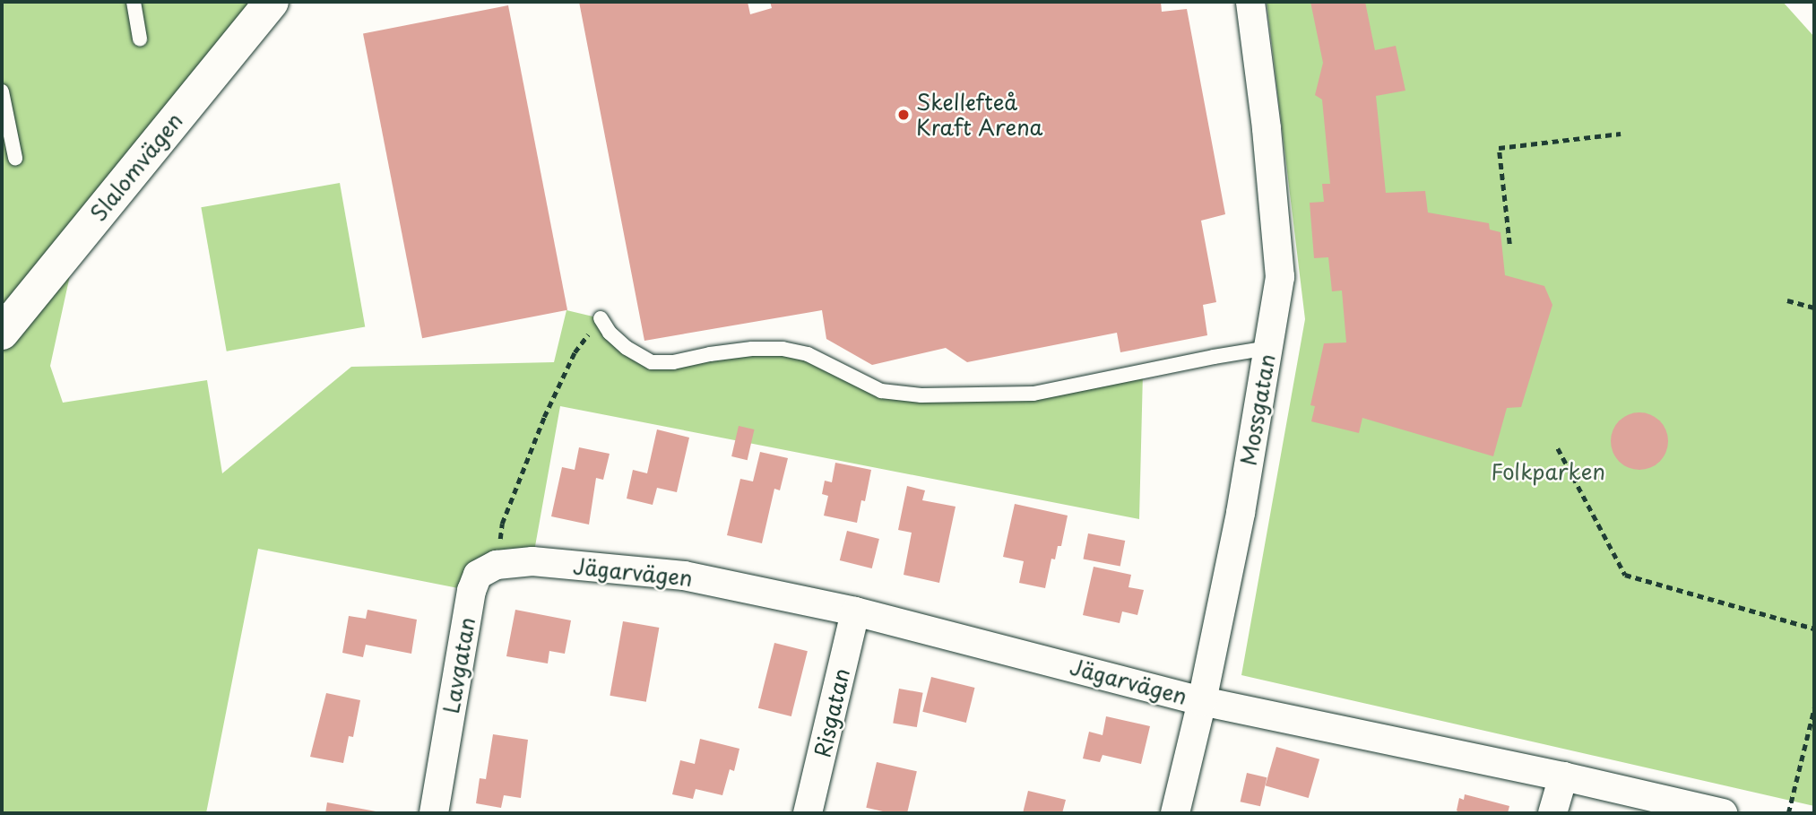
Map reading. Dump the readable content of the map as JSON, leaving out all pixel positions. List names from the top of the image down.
{
  "streets": {
    "street": [
      "Slalomvägen",
      "Mossgatan",
      "Jägarvägen",
      "Lavgatan",
      "Risgatan"
    ]
  },
  "crossings": [
    ["Mossgatan", "Jägarvägen"],
    ["Jägarvägen", "Lavgatan"],
    ["Jägarvägen", "Risgatan"]
  ],
  "parks": ["Folkparken"],
  "places": ["Skellefteå Kraft Arena"]
}
